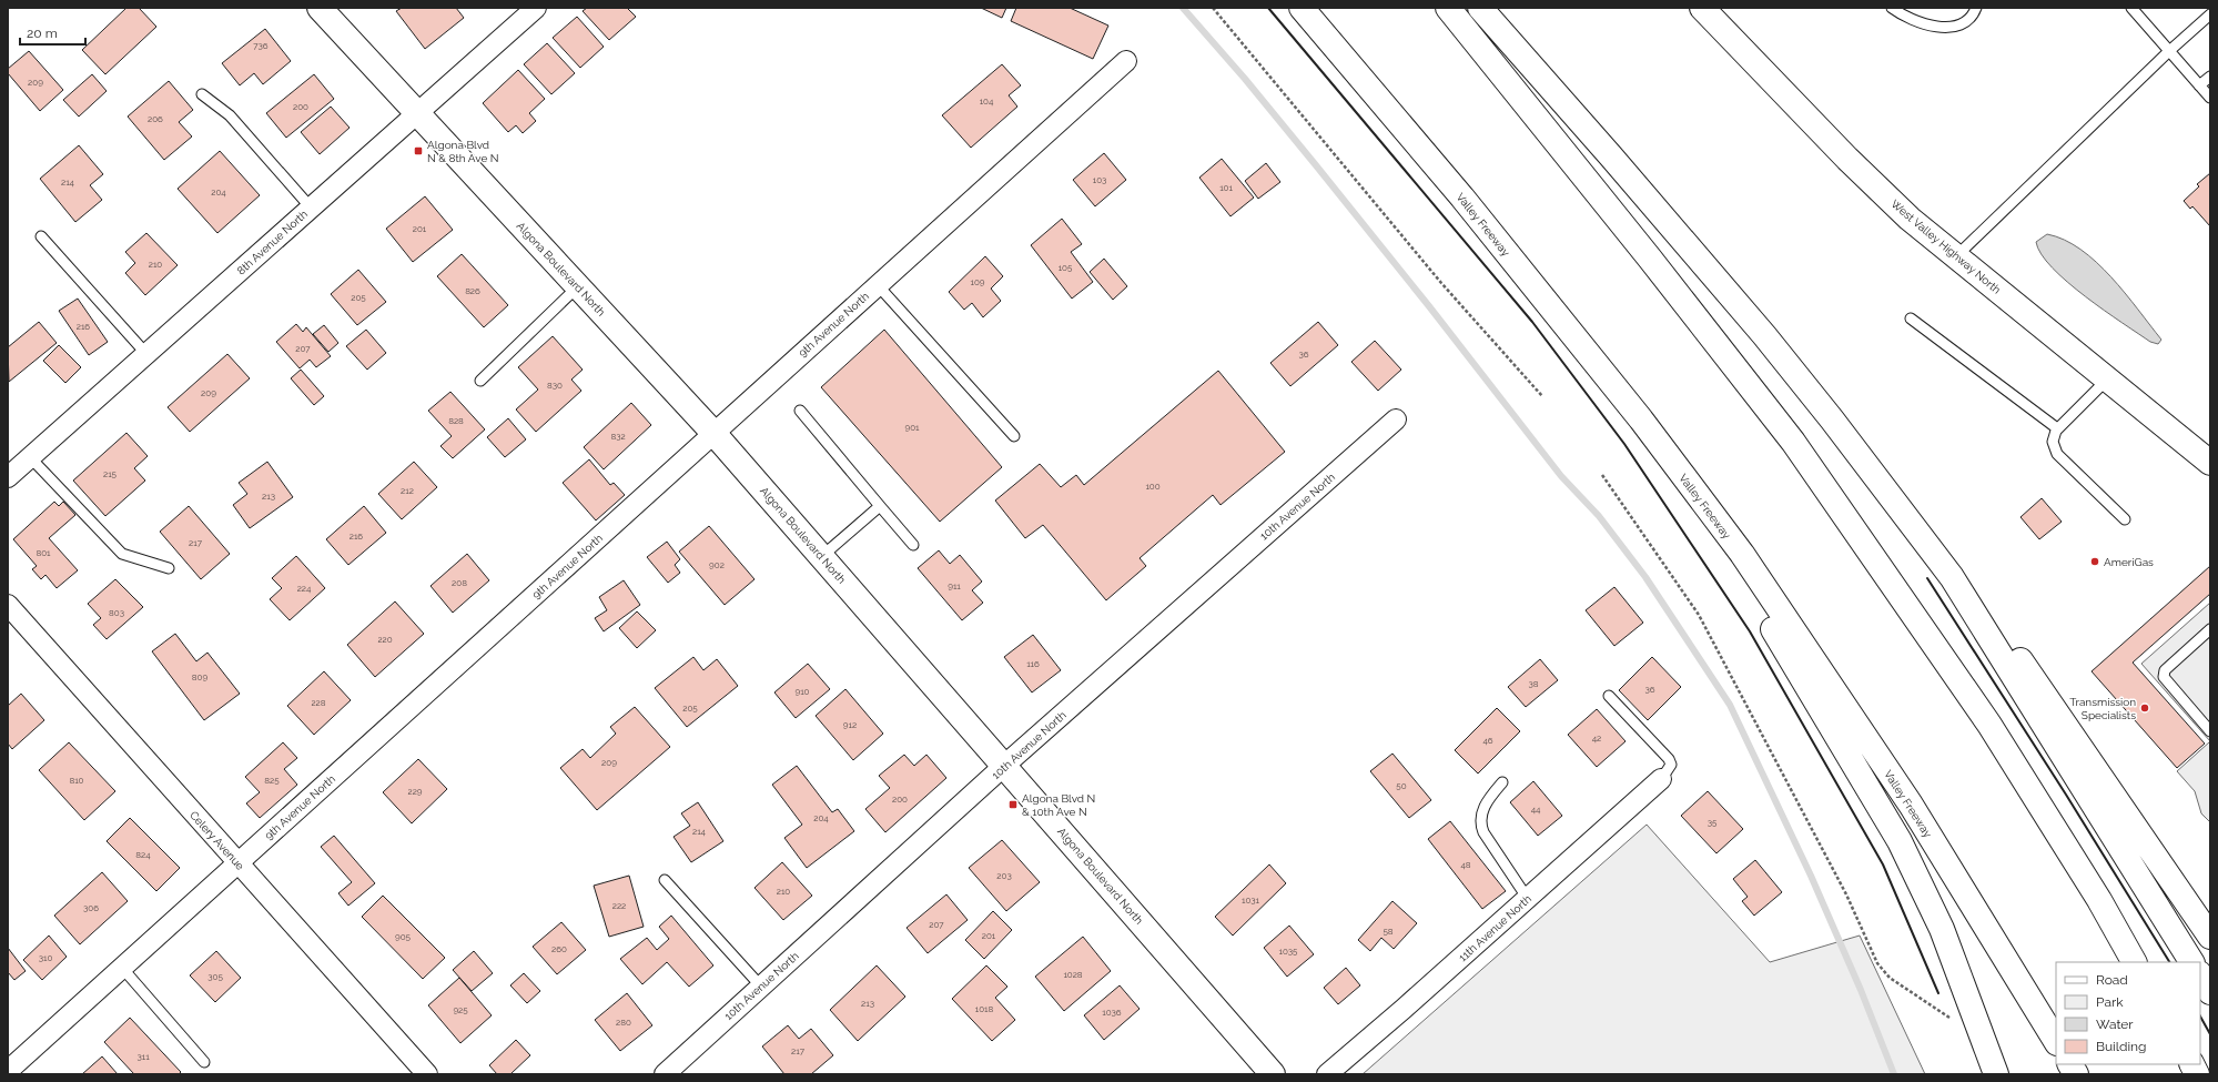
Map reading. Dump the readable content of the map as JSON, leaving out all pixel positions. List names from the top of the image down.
{
  "streets": {
    "main road": ["Valley Freeway", "West Valley Highway North", "Algona Boulevard North"],
    "street": [
      "8th Avenue North",
      "9th Avenue North",
      "10th Avenue North",
      "Celery Avenue",
      "11th Avenue North"
    ]
  },
  "crossings": [
    ["8th Avenue North", "Algona Boulevard North"],
    ["Algona Boulevard North", "9th Avenue North"],
    ["Algona Boulevard North", "10th Avenue North"],
    ["9th Avenue North", "Celery Avenue"]
  ],
  "places": {
    "transit": ["Algona Blvd N & 8th Ave N", "Algona Blvd N & 10th Ave N"],
    "other": ["AmeriGas", "Transmission Specialists"]
  },
  "house_numbers": [
    "736",
    "209",
    "104",
    "200",
    "206",
    "103",
    "214",
    "101",
    "204",
    "201",
    "210",
    "105",
    "109",
    "826",
    "205",
    "216",
    "207",
    "36",
    "830",
    "209",
    "828",
    "901",
    "832",
    "215",
    "100",
    "212",
    "213",
    "216",
    "217",
    "801",
    "902",
    "208",
    "911",
    "224",
    "803",
    "220",
    "116",
    "809",
    "38",
    "36",
    "910",
    "228",
    "205",
    "912",
    "42",
    "46",
    "209",
    "810",
    "825",
    "50",
    "229",
    "200",
    "44",
    "204",
    "35",
    "214",
    "824",
    "48",
    "203",
    "210",
    "1031",
    "222",
    "306",
    "207",
    "58",
    "201",
    "905",
    "260",
    "1035",
    "310",
    "1028",
    "305",
    "213",
    "1018",
    "925",
    "1036",
    "280",
    "217",
    "311"
  ],
  "legend": [
    "Road",
    "Park",
    "Water",
    "Building"
  ],
  "scale_bar": "20 m"
}
